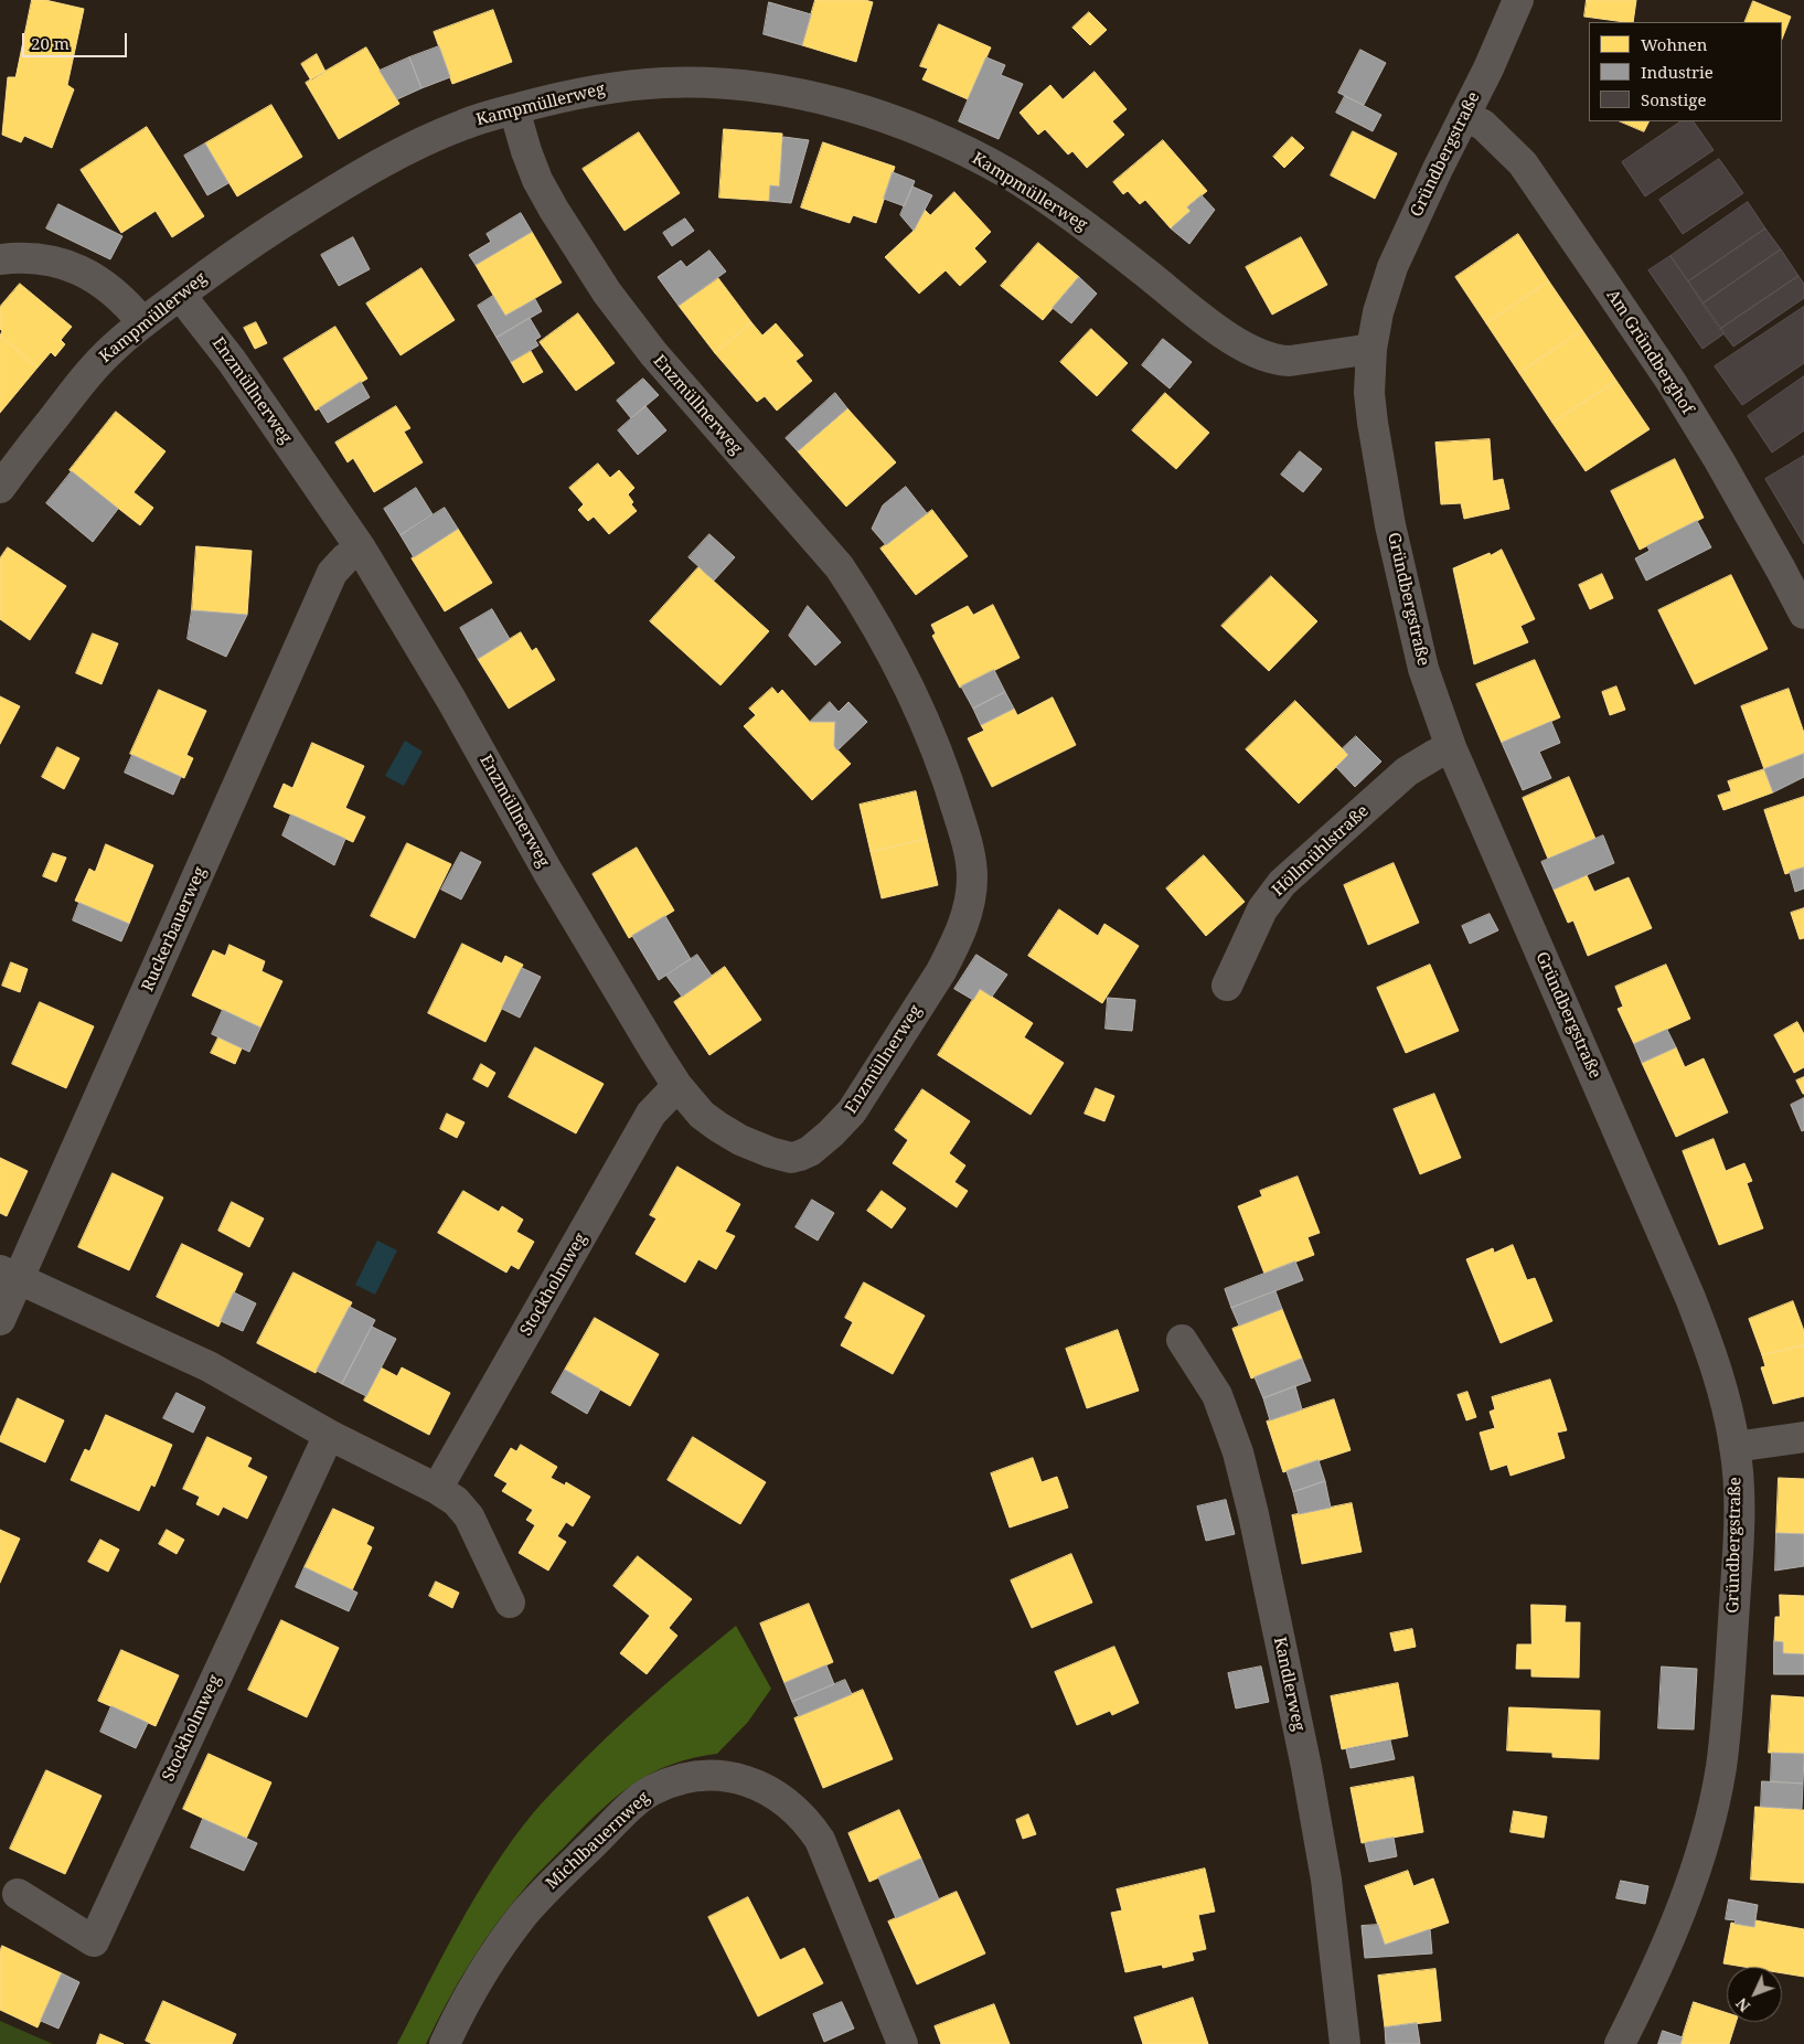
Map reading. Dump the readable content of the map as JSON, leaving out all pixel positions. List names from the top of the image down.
{
  "streets": {
    "street": [
      "Kampmüllerweg",
      "Gründbergstraße",
      "Am Gründberghof",
      "Enzmüllnerweg",
      "Höllmühlstraße",
      "Ruckerbauerweg",
      "Stockholmweg",
      "Kandlerweg",
      "Michlbauernweg"
    ]
  },
  "crossings": [
    ["Kampmüllerweg", "Gründbergstraße"],
    ["Kampmüllerweg", "Enzmüllnerweg"],
    ["Gründbergstraße", "Am Gründberghof"],
    ["Gründbergstraße", "Höllmühlstraße"],
    ["Enzmüllnerweg", "Ruckerbauerweg"],
    ["Enzmüllnerweg", "Stockholmweg"]
  ],
  "legend": ["Wohnen", "Industrie", "Sonstige"],
  "scale_bar": "20 m",
  "north": "bottom left"
}
